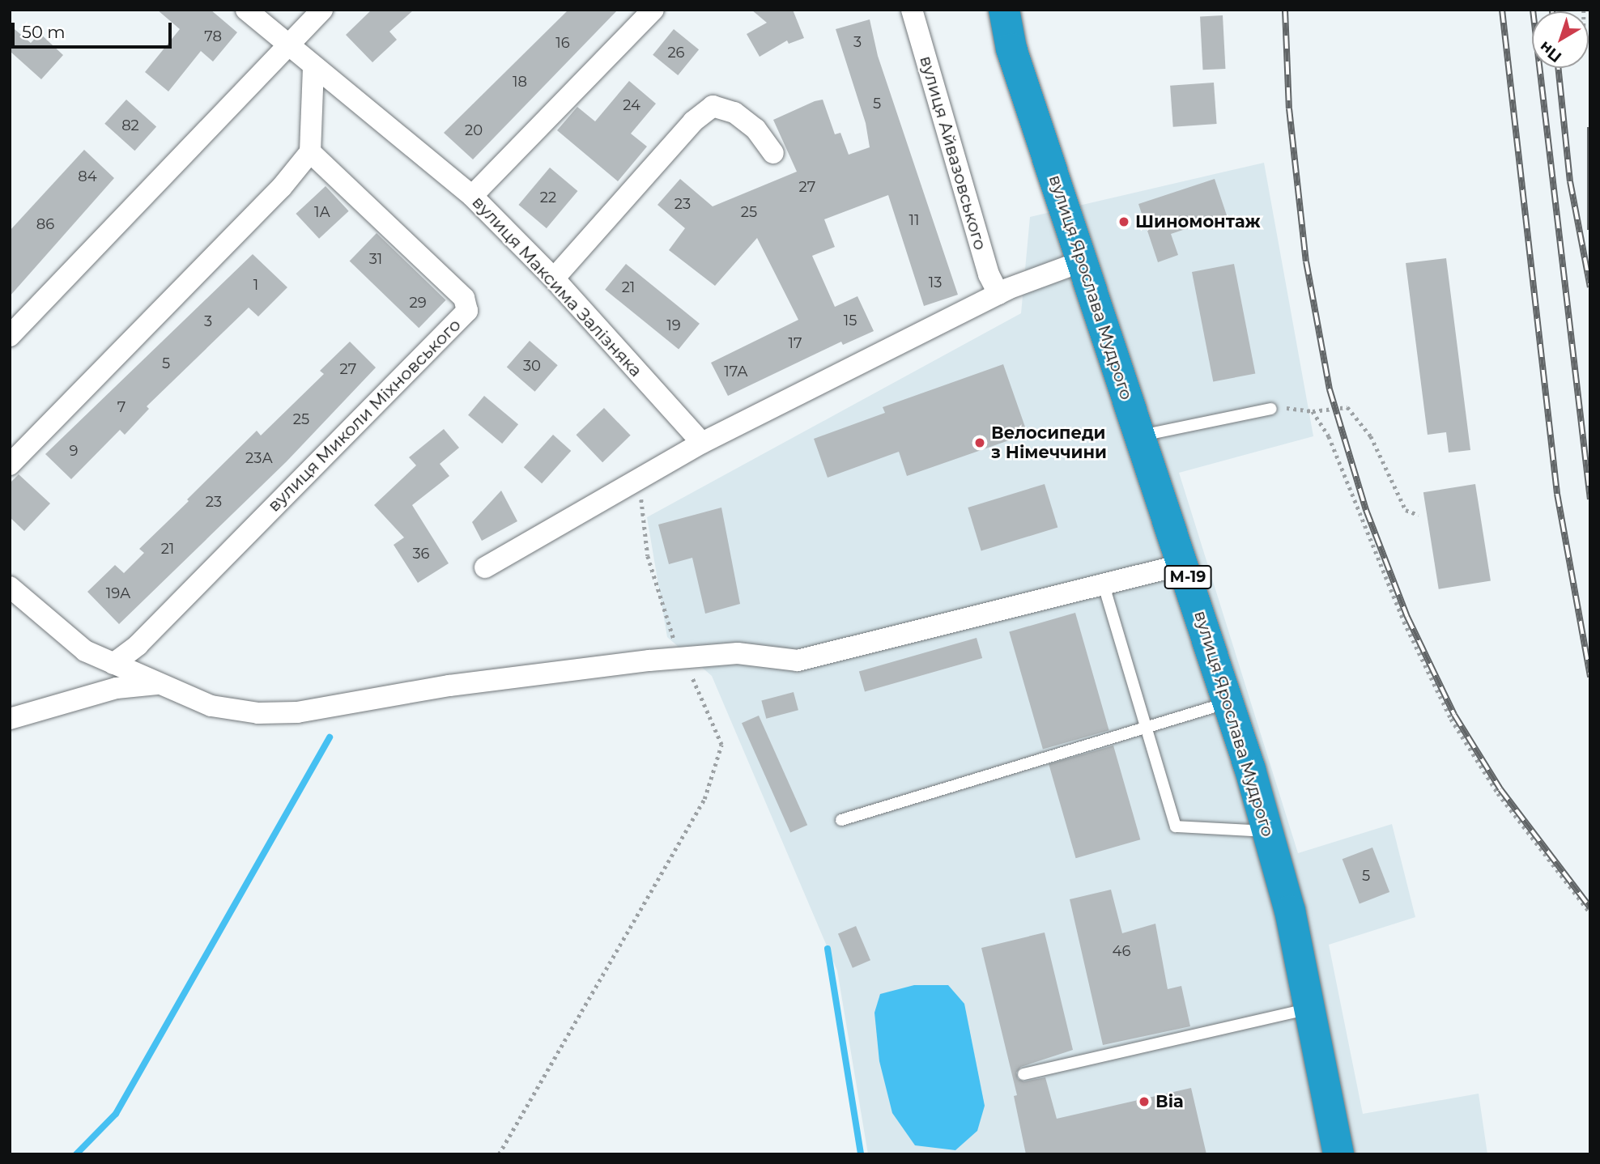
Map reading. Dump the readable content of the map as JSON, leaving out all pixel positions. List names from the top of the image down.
{
  "streets": {
    "highway": ["вулиця Ярослава Мудрого", "М-19"],
    "street": ["вулиця Айвазовського", "вулиця Максима Залізняка", "вулиця Миколи Міхновського"]
  },
  "places": ["Шиномонтаж", "Велосипеди з Німеччини", "Віа"],
  "house_numbers": [
    "78",
    "3",
    "16",
    "26",
    "18",
    "5",
    "24",
    "82",
    "20",
    "84",
    "27",
    "22",
    "23",
    "1А",
    "25",
    "11",
    "86",
    "31",
    "13",
    "1",
    "21",
    "29",
    "15",
    "3",
    "19",
    "17",
    "5",
    "30",
    "27",
    "17А",
    "7",
    "25",
    "9",
    "23А",
    "23",
    "21",
    "36",
    "19А",
    "5",
    "46"
  ],
  "scale_bar": "50 m",
  "north": "bottom left"
}
